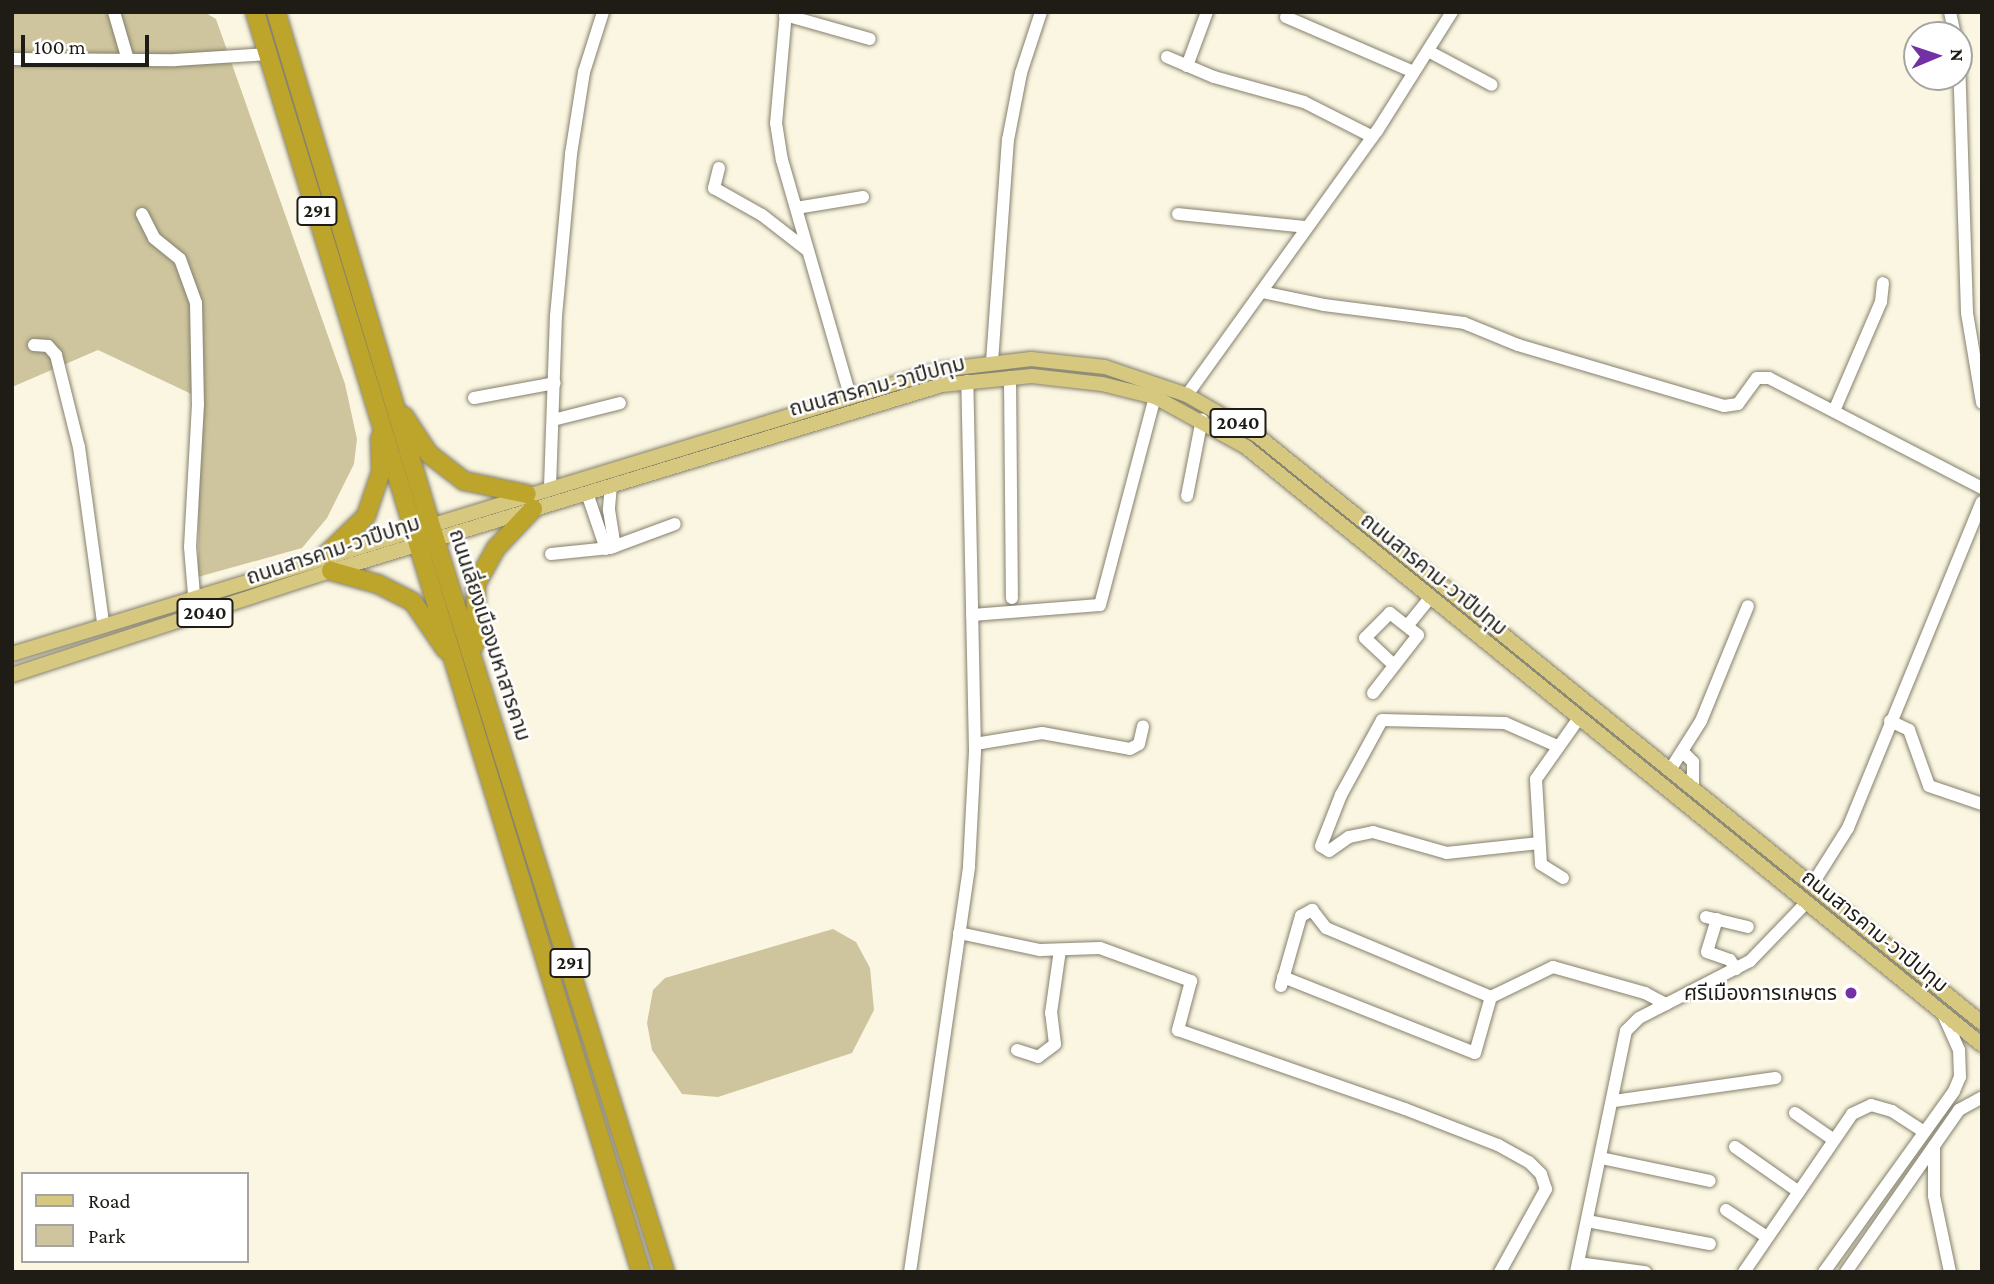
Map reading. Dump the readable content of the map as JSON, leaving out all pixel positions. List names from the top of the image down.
{
  "streets": {
    "highway": ["291", "ถนนเลี่ยงเมืองมหาสารคาม"],
    "main road": ["ถนนสารคาม-วาปีปทุม", "2040"]
  },
  "crossings": [
    ["ถนนสารคาม-วาปีปทุม", "ถนนเลี่ยงเมืองมหาสารคาม"]
  ],
  "places": ["ศรีเมืองการเกษตร"],
  "legend": ["Road", "Park"],
  "scale_bar": "100 m",
  "north": "right"
}
